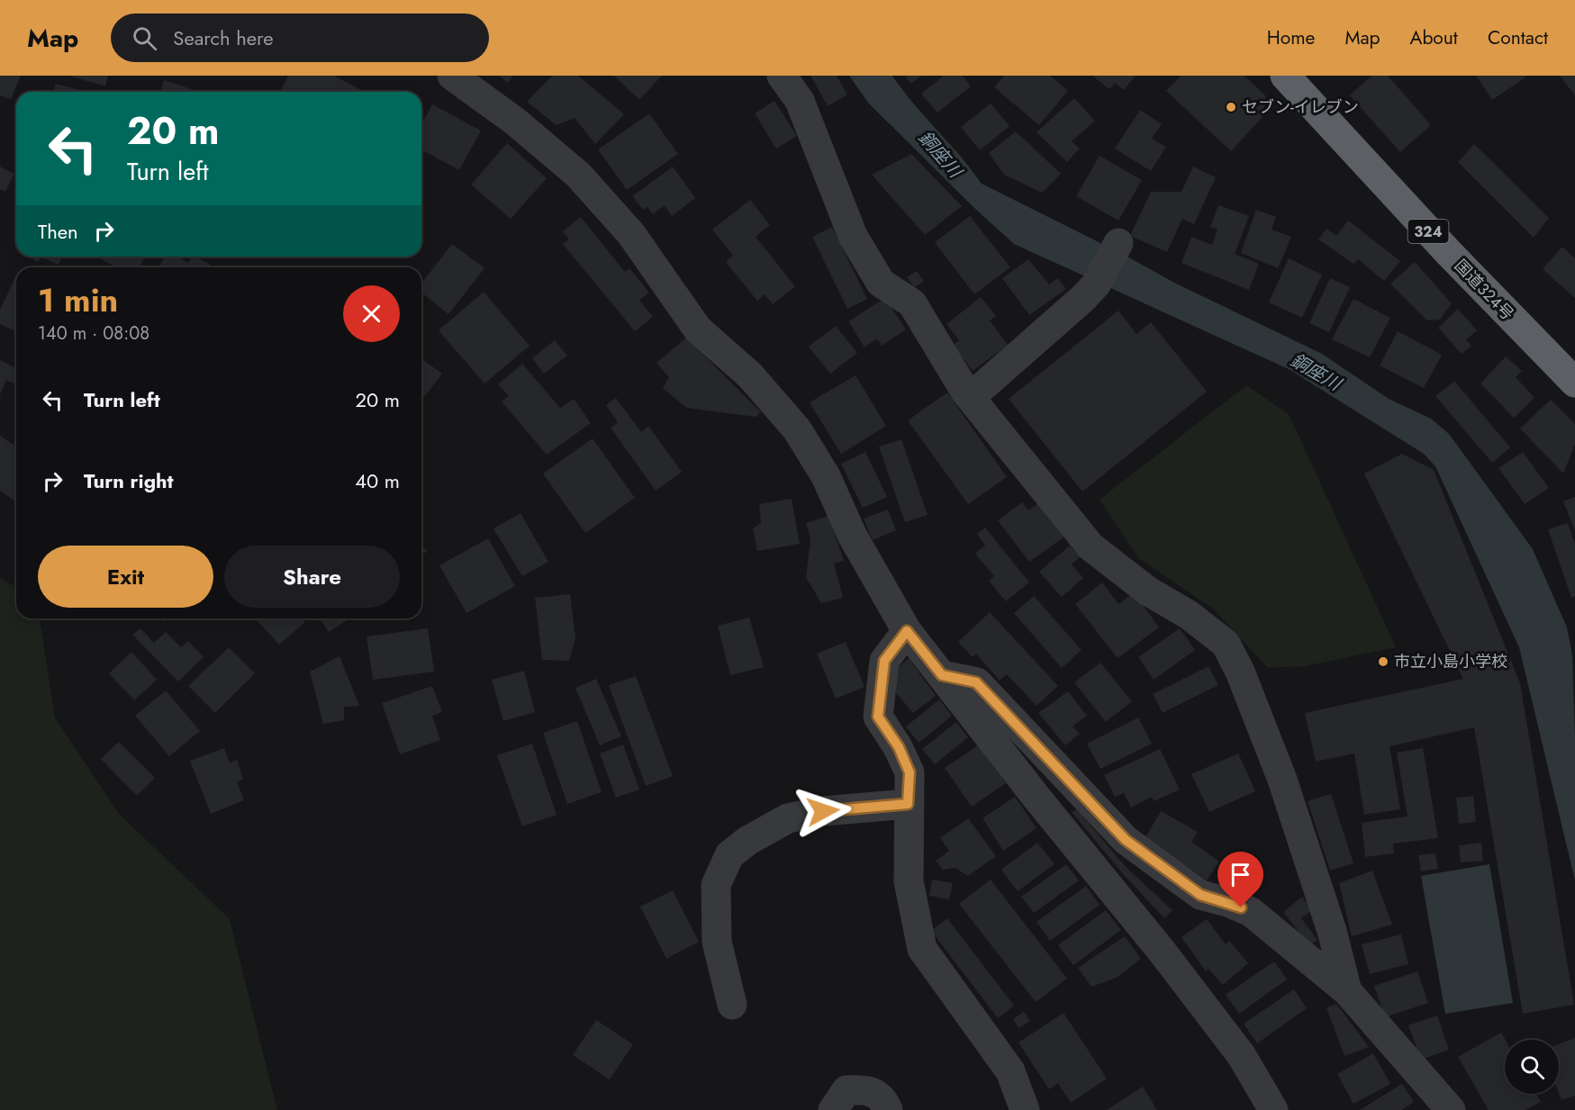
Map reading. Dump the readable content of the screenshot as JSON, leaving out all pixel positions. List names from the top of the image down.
{
  "streets": {
    "highway": ["324", "国道324号"]
  },
  "water": ["銅座川"],
  "places": ["セブン-イレブン", "市立小島小学校"],
  "page": {
    "header": "Map",
    "search": "Search here",
    "nav": [
      "Home",
      "Map",
      "About",
      "Contact"
    ],
    "turn": ["20 m", "Turn left"],
    "then": "Then",
    "heading": ["1 min", "140 m · 08:08"],
    "list": [
      {
        "name": "Turn left",
        "value": "20 m"
      },
      {
        "name": "Turn right",
        "value": "40 m"
      }
    ],
    "buttons": ["Exit", "Share"]
  }
}
